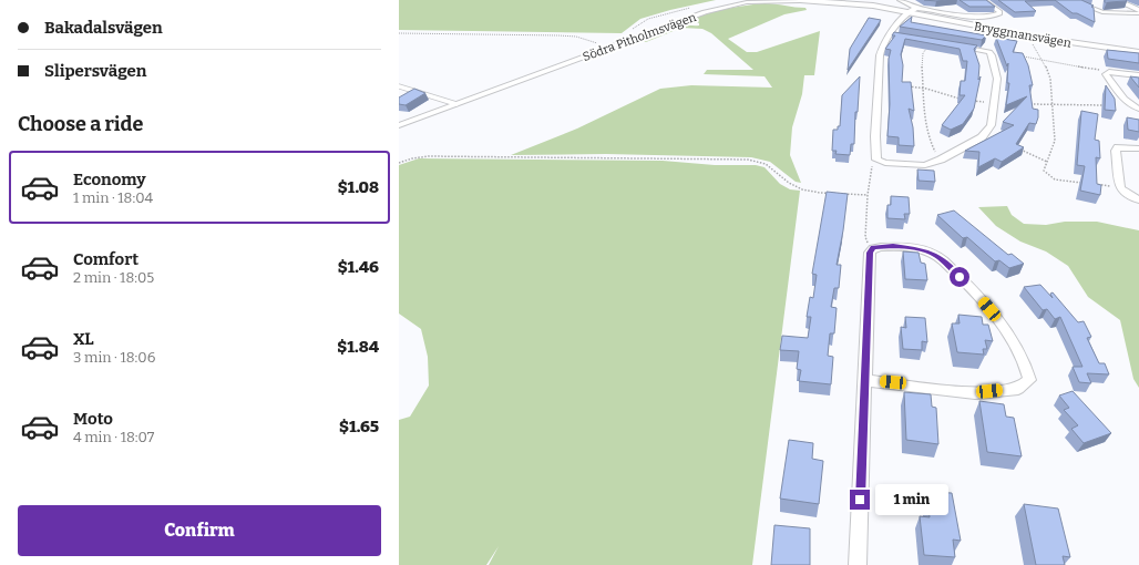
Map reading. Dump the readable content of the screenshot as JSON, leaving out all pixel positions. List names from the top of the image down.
{
  "streets": {
    "street": ["Bryggmansvägen", "Södra Pitholmsvägen"]
  },
  "crossings": [
    ["Bryggmansvägen", "Södra Pitholmsvägen"]
  ],
  "page": {
    "banner": ["Bakadalsvägen", "Slipersvägen"],
    "heading": "Choose a ride",
    "list": [
      {
        "name": "Economy",
        "note": "1 min · 18:04",
        "value": "$1.08"
      },
      {
        "name": "Comfort",
        "note": "2 min · 18:05",
        "value": "$1.46"
      },
      {
        "name": "XL",
        "note": "3 min · 18:06",
        "value": "$1.84"
      },
      {
        "name": "Moto",
        "note": "4 min · 18:07",
        "value": "$1.65"
      }
    ],
    "bubble": "1 min",
    "buttons": "Confirm"
  }
}
